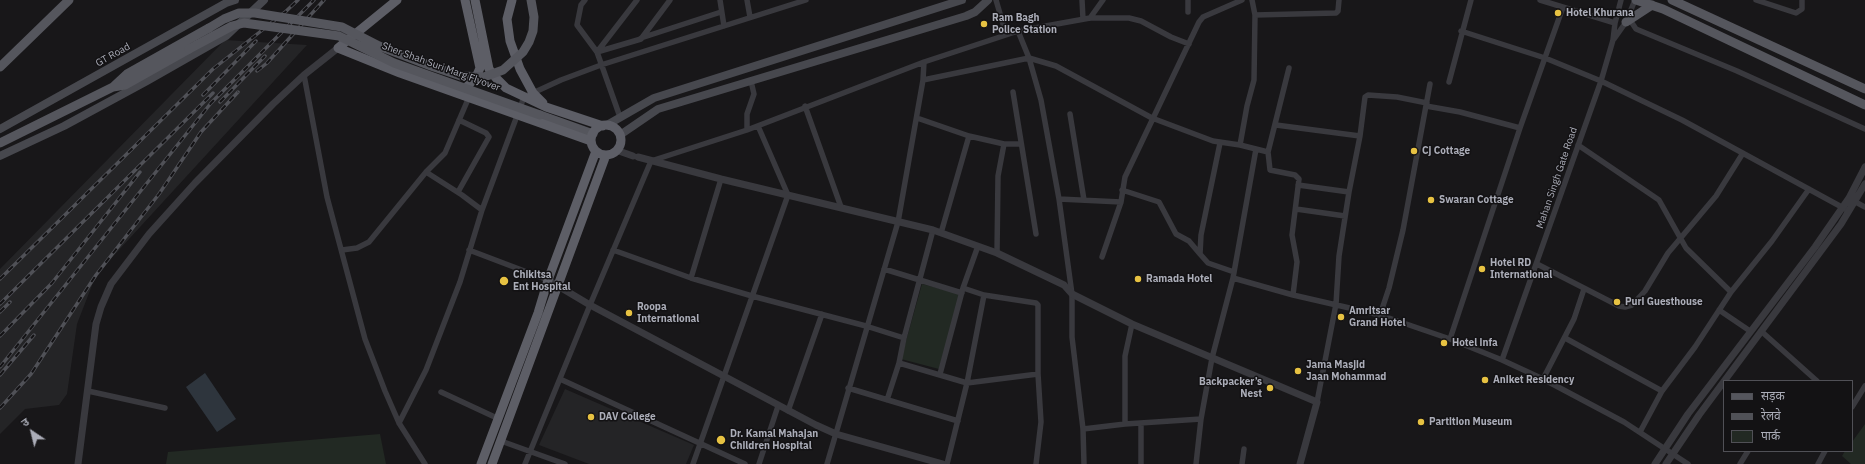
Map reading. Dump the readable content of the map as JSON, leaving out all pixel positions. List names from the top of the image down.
{
  "streets": {
    "main road": ["GT Road", "Sher Shah Suri Marg Flyover"],
    "street": ["Mahan Singh Gate Road"]
  },
  "places": [
    "Hotel Khurana",
    "Ram Bagh Police Station",
    "Cj Cottage",
    "Swaran Cottage",
    "Hotel RD International",
    "Ramada Hotel",
    "Chikitsa Ent Hospital",
    "Puri Guesthouse",
    "Roopa International",
    "Amritsar Grand Hotel",
    "Hotel infa",
    "Jama Masjid Jaan Mohammad",
    "Aniket Residency",
    "Backpacker’s Nest",
    "DAV College",
    "Partition Museum",
    "Dr. Kamal Mahajan Children Hospital"
  ],
  "legend": ["सड़क", "रेलवे", "पार्क"],
  "north": "top left"
}
